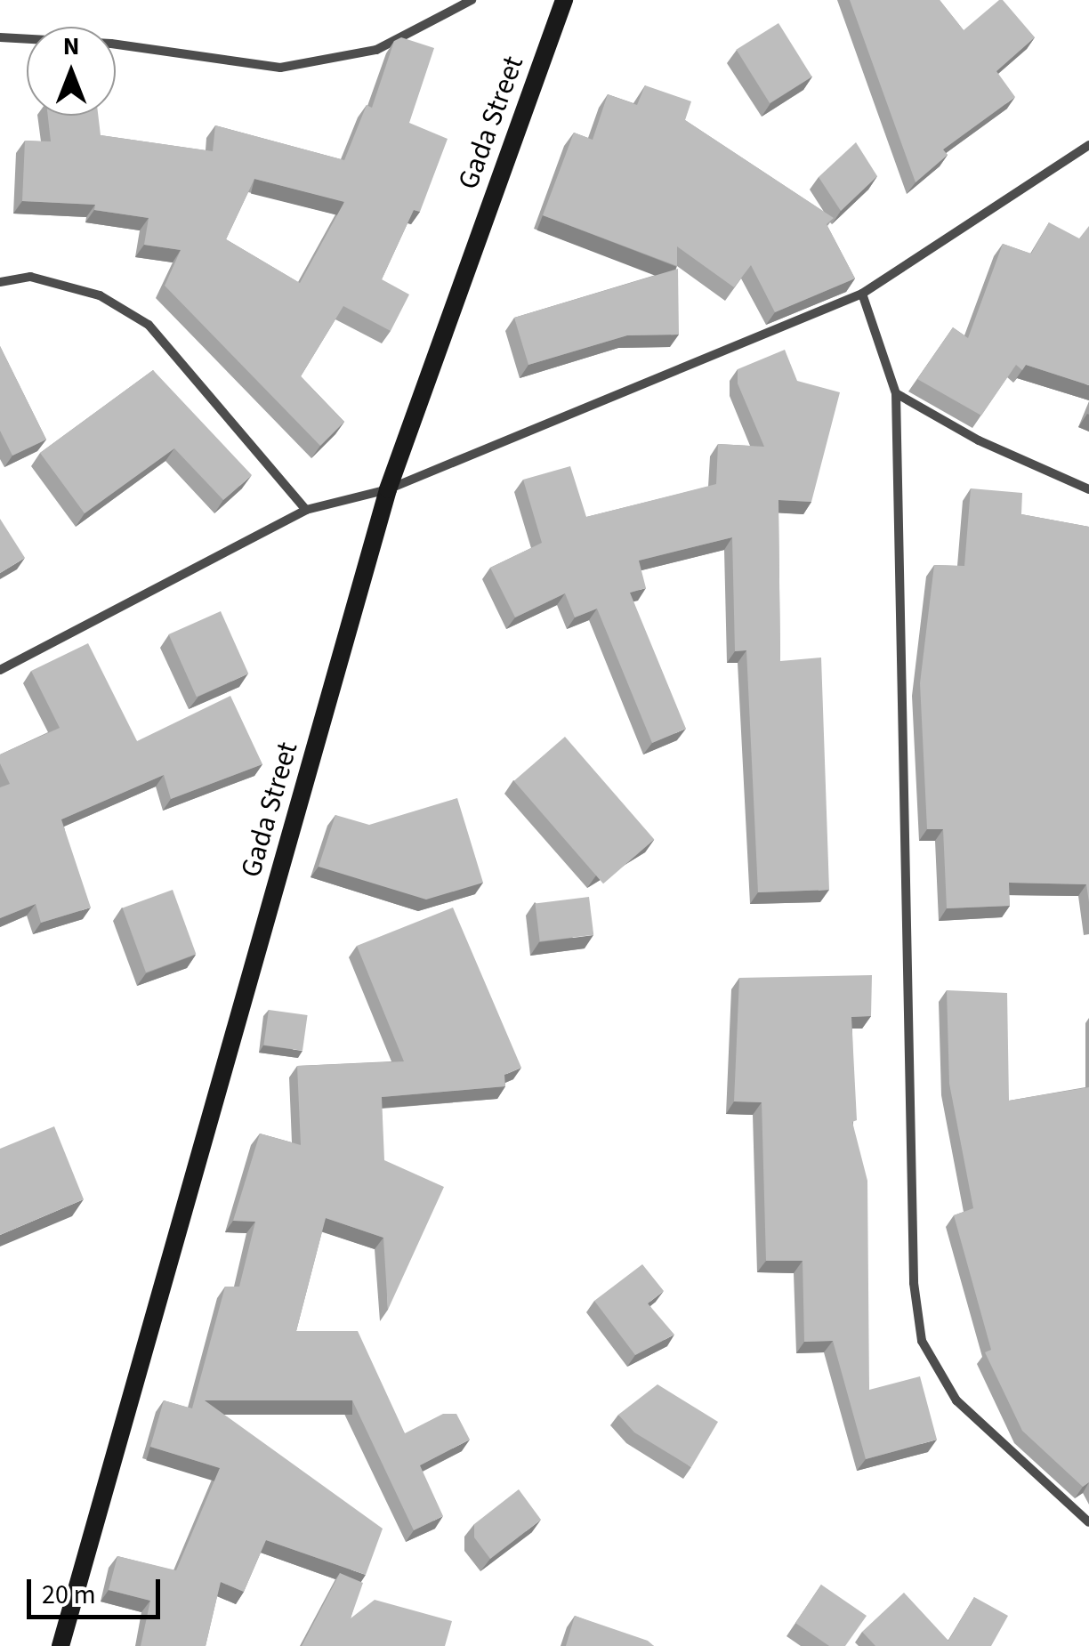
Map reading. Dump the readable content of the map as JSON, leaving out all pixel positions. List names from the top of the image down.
{
  "streets": {
    "street": ["Gada Street"]
  },
  "scale_bar": "20 m",
  "north": "top"
}
